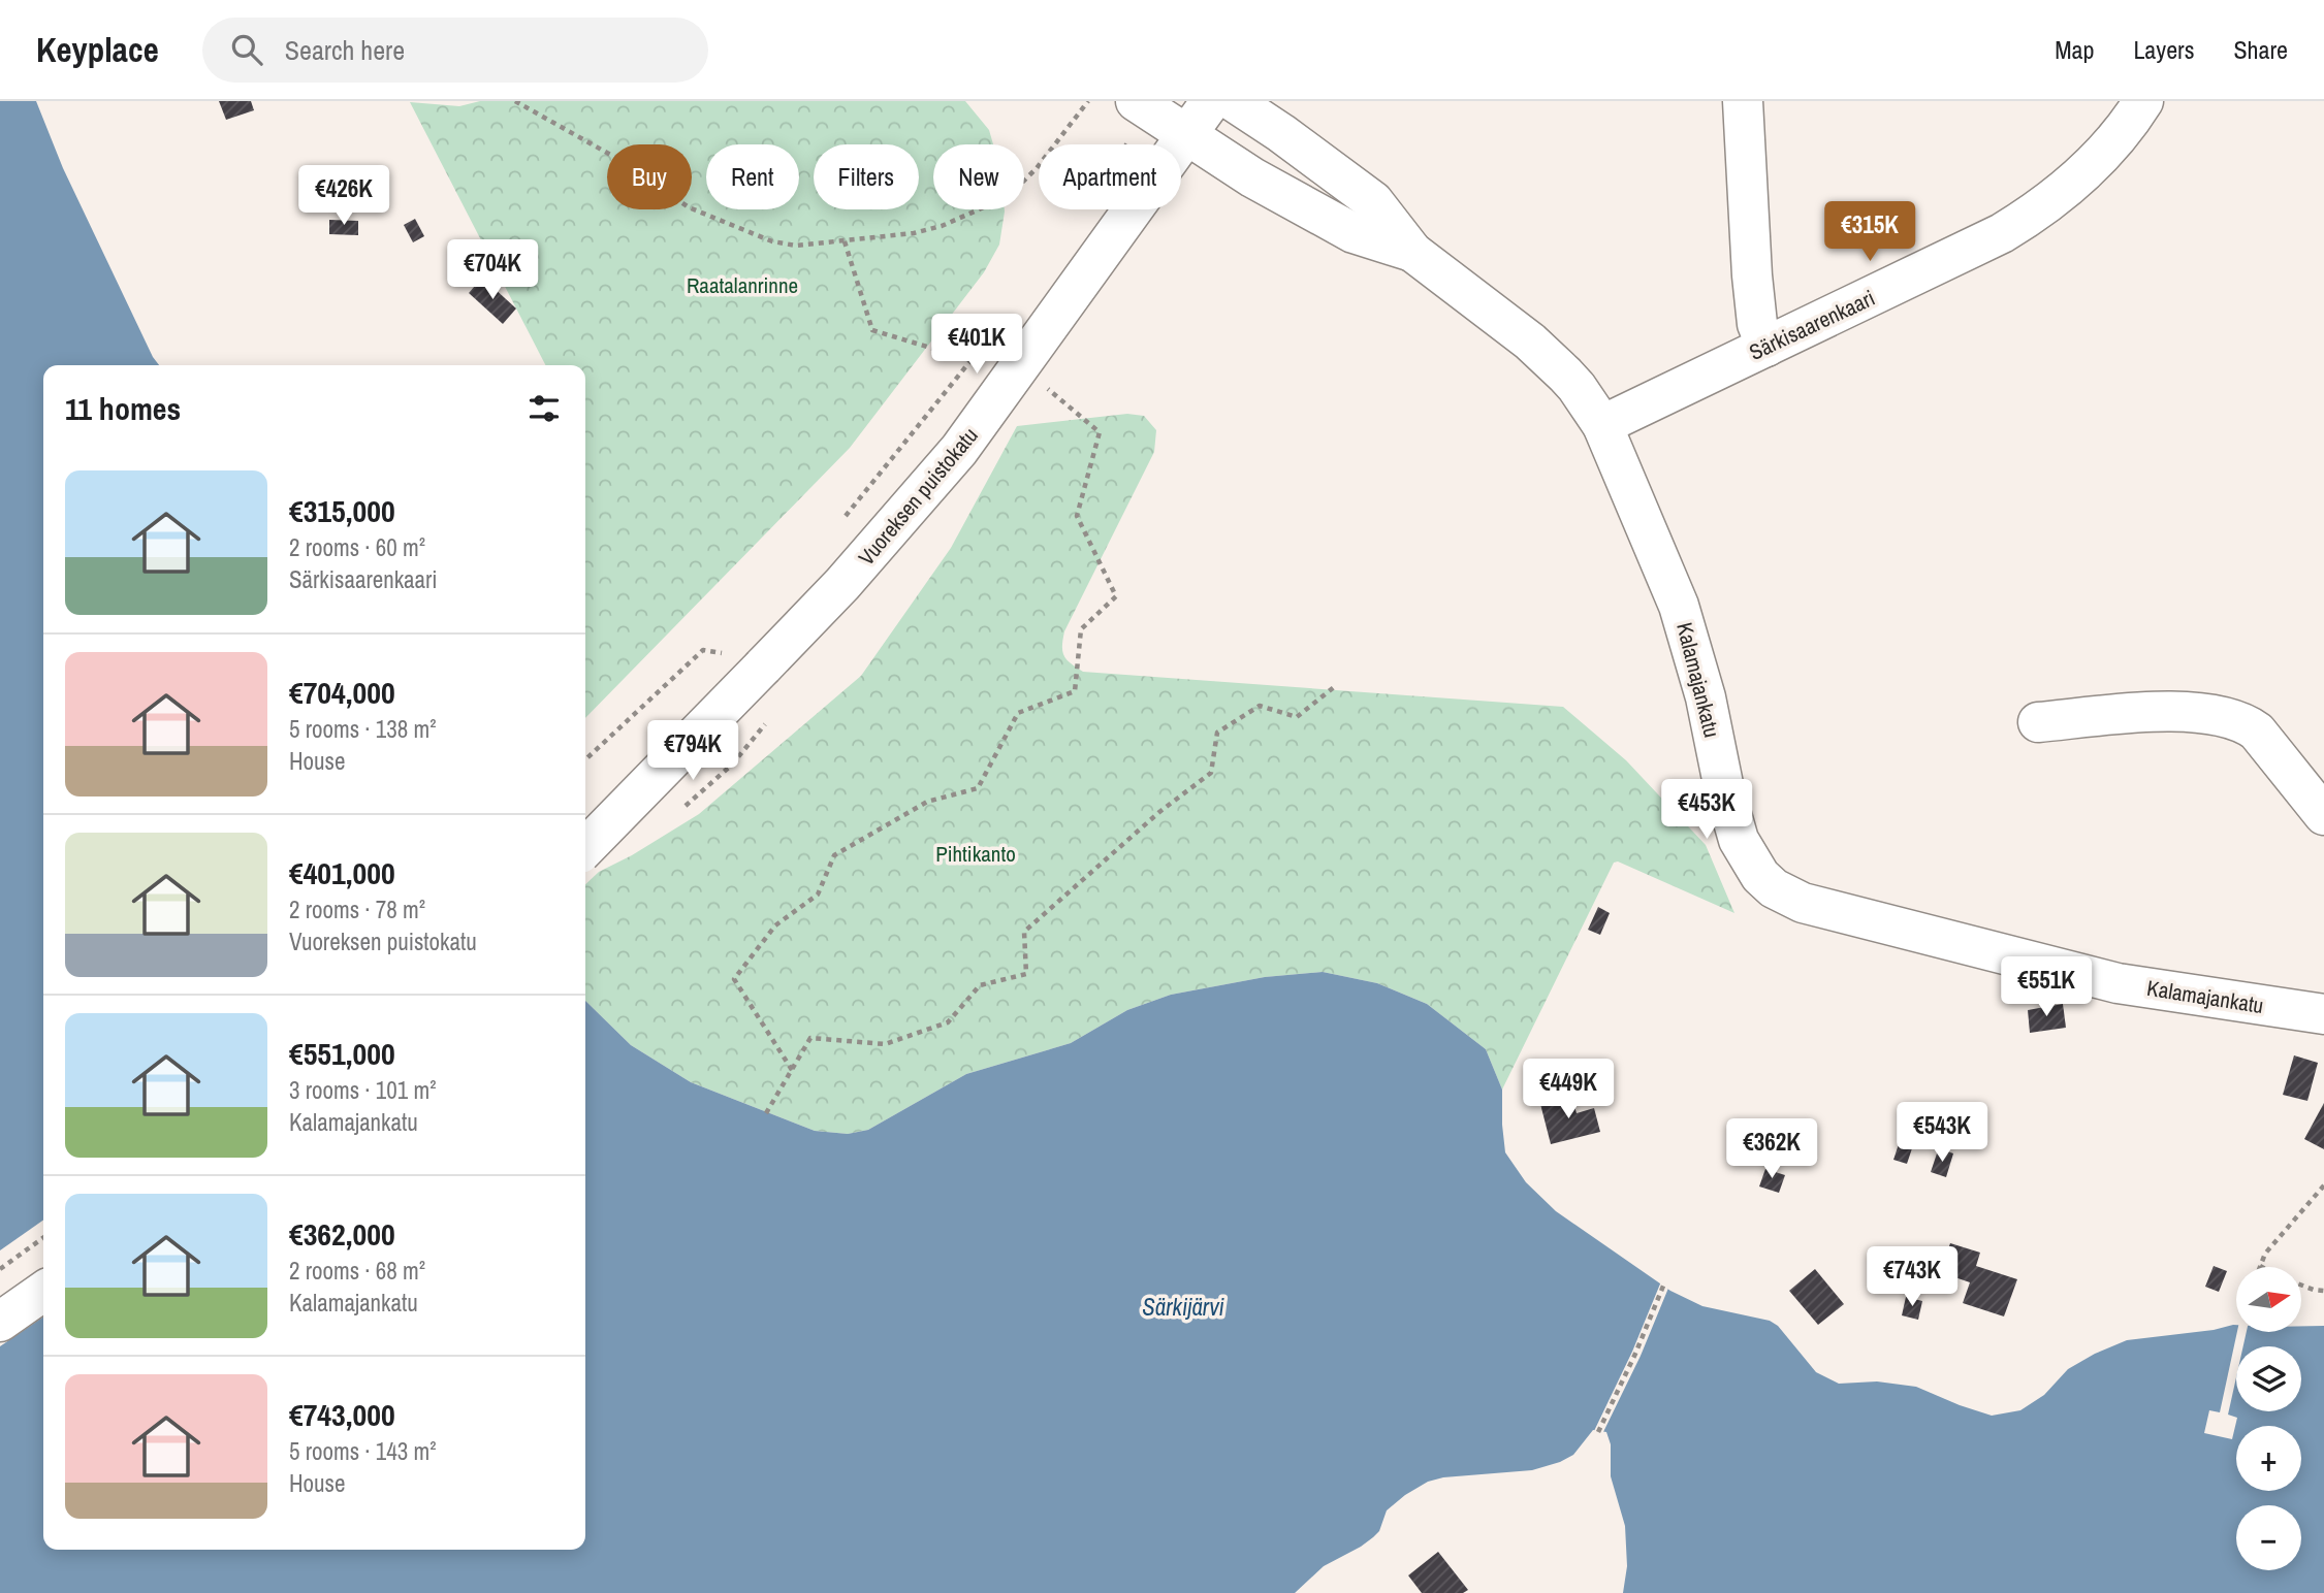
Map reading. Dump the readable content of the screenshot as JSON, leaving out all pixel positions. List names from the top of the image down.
{
  "streets": {
    "street": ["Särkisaarenkaari", "Vuoreksen puistokatu", "Kalamajankatu"]
  },
  "crossings": [
    ["Särkisaarenkaari", "Kalamajankatu"],
    ["Vuoreksen puistokatu", "Kalamajankatu"]
  ],
  "water": ["Särkijärvi"],
  "parks": ["Raatalanrinne", "Pihtikanto"],
  "north": "right",
  "page": {
    "header": "Keyplace",
    "search": "Search here",
    "nav": ["Map", "Layers", "Share"],
    "chip": [
      "Buy",
      "Rent",
      "Filters",
      "New",
      "Apartment"
    ],
    "price": [
      "€426K",
      "€315K",
      "€704K",
      "€401K",
      "€794K",
      "€453K",
      "€551K",
      "€449K",
      "€543K",
      "€362K",
      "€743K"
    ],
    "heading": "11 homes",
    "list": [
      {
        "name": "€315,000",
        "note": "2 rooms · 60 m² · Särkisaarenkaari"
      },
      {
        "name": "€704,000",
        "note": "5 rooms · 138 m² · House"
      },
      {
        "name": "€401,000",
        "note": "2 rooms · 78 m² · Vuoreksen puistokatu"
      },
      {
        "name": "€551,000",
        "note": "3 rooms · 101 m² · Kalamajankatu"
      },
      {
        "name": "€362,000",
        "note": "2 rooms · 68 m² · Kalamajankatu"
      },
      {
        "name": "€743,000",
        "note": "5 rooms · 143 m² · House"
      }
    ],
    "map_buttons": ["+", "−"]
  }
}
